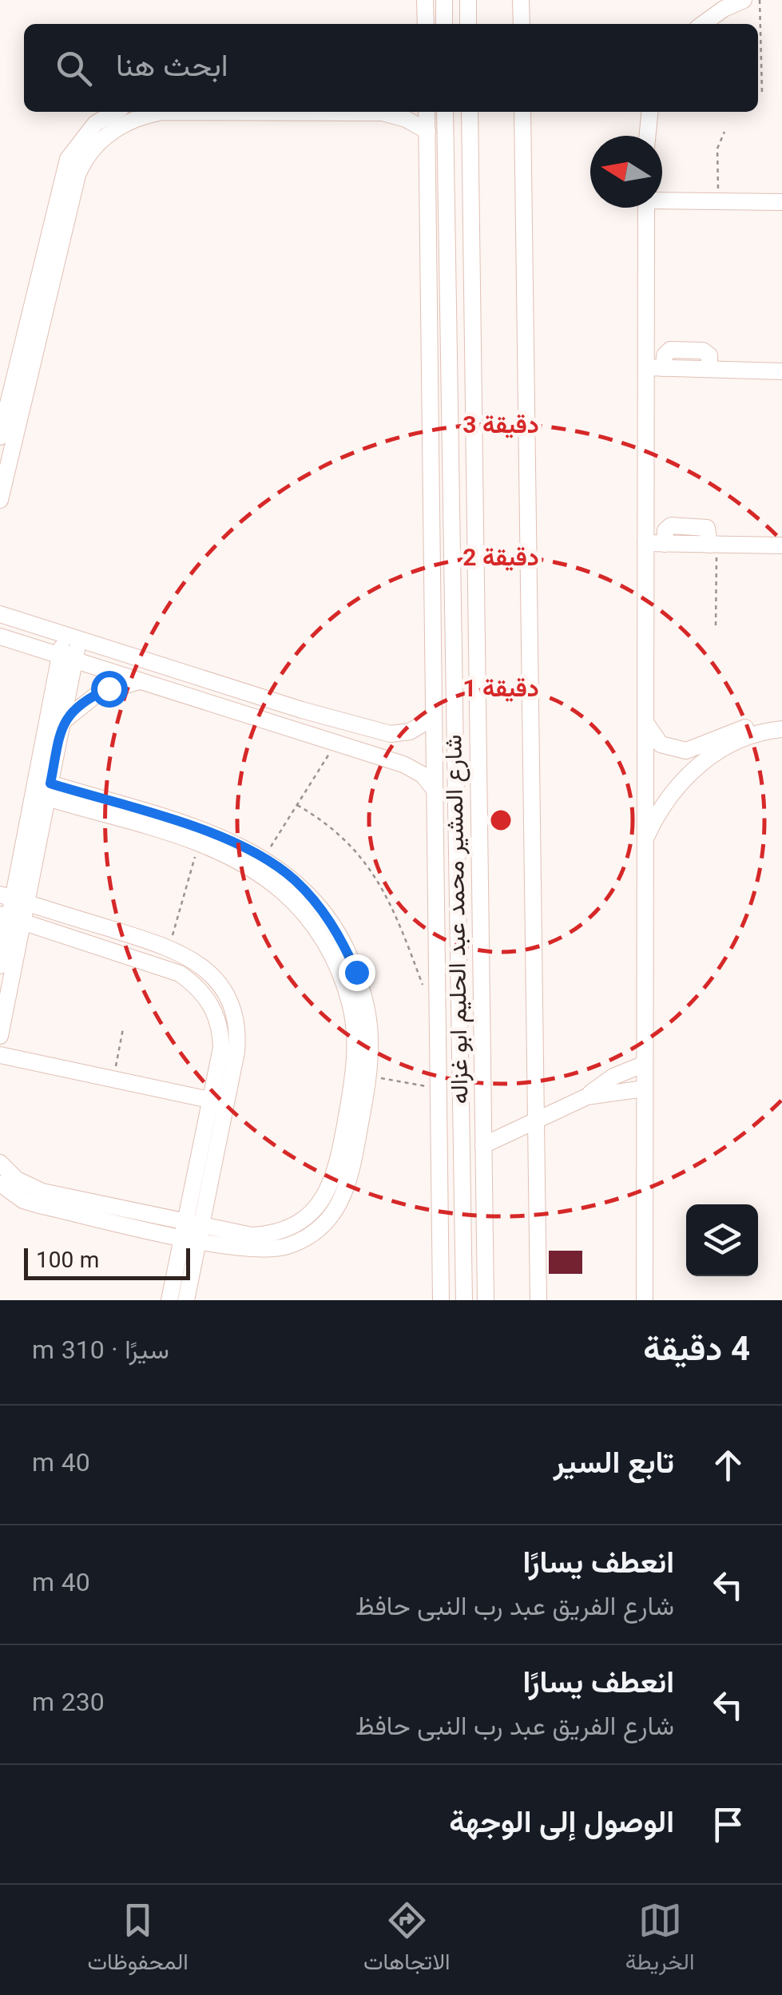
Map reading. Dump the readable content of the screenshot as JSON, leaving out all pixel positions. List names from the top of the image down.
{
  "streets": {
    "street": ["شارع المشير محمد عبد الحليم ابو غزاله"]
  },
  "scale_bar": "100 m",
  "north": "left",
  "page": {
    "search": "ابحث هنا",
    "scale": "100 m",
    "heading": ["4 دقيقة", "سيرًا · 310 m"],
    "list": [
      ["تابع السير", "40 m"],
      ["انعطف يسارًا", "شارع الفريق عبد رب النبى حافظ", "40 m"],
      ["انعطف يسارًا", "شارع الفريق عبد رب النبى حافظ", "230 m"],
      "الوصول إلى الوجهة"
    ],
    "nav": ["الخريطة", "الاتجاهات", "المحفوظات"]
  },
  "rings": ["3 دقيقة", "2 دقيقة", "1 دقيقة"]
}
